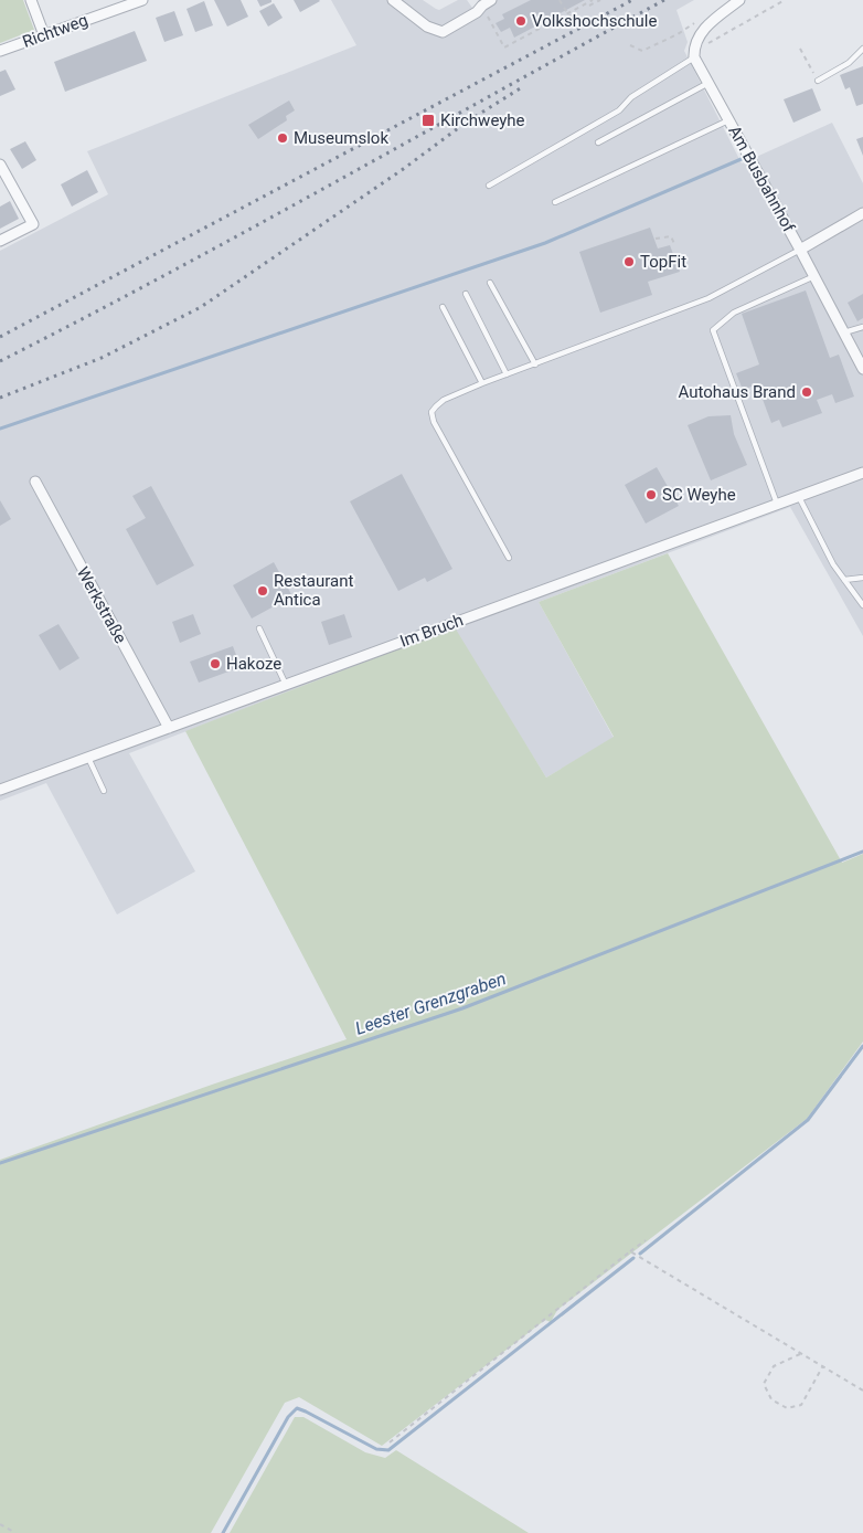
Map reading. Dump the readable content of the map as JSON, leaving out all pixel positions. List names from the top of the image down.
{
  "streets": {
    "street": [
      "Richtweg",
      "Am Busbahnhof",
      "Werkstraße",
      "Im Bruch"
    ]
  },
  "crossings": [
    ["Werkstraße", "Im Bruch"]
  ],
  "water": ["Leester Grenzgraben"],
  "places": {
    "other": [
      "Volkshochschule",
      "Museumslok",
      "TopFit",
      "Autohaus Brand",
      "SC Weyhe",
      "Restaurant Antica",
      "Hakoze"
    ],
    "transit": ["Kirchweyhe"]
  }
}
